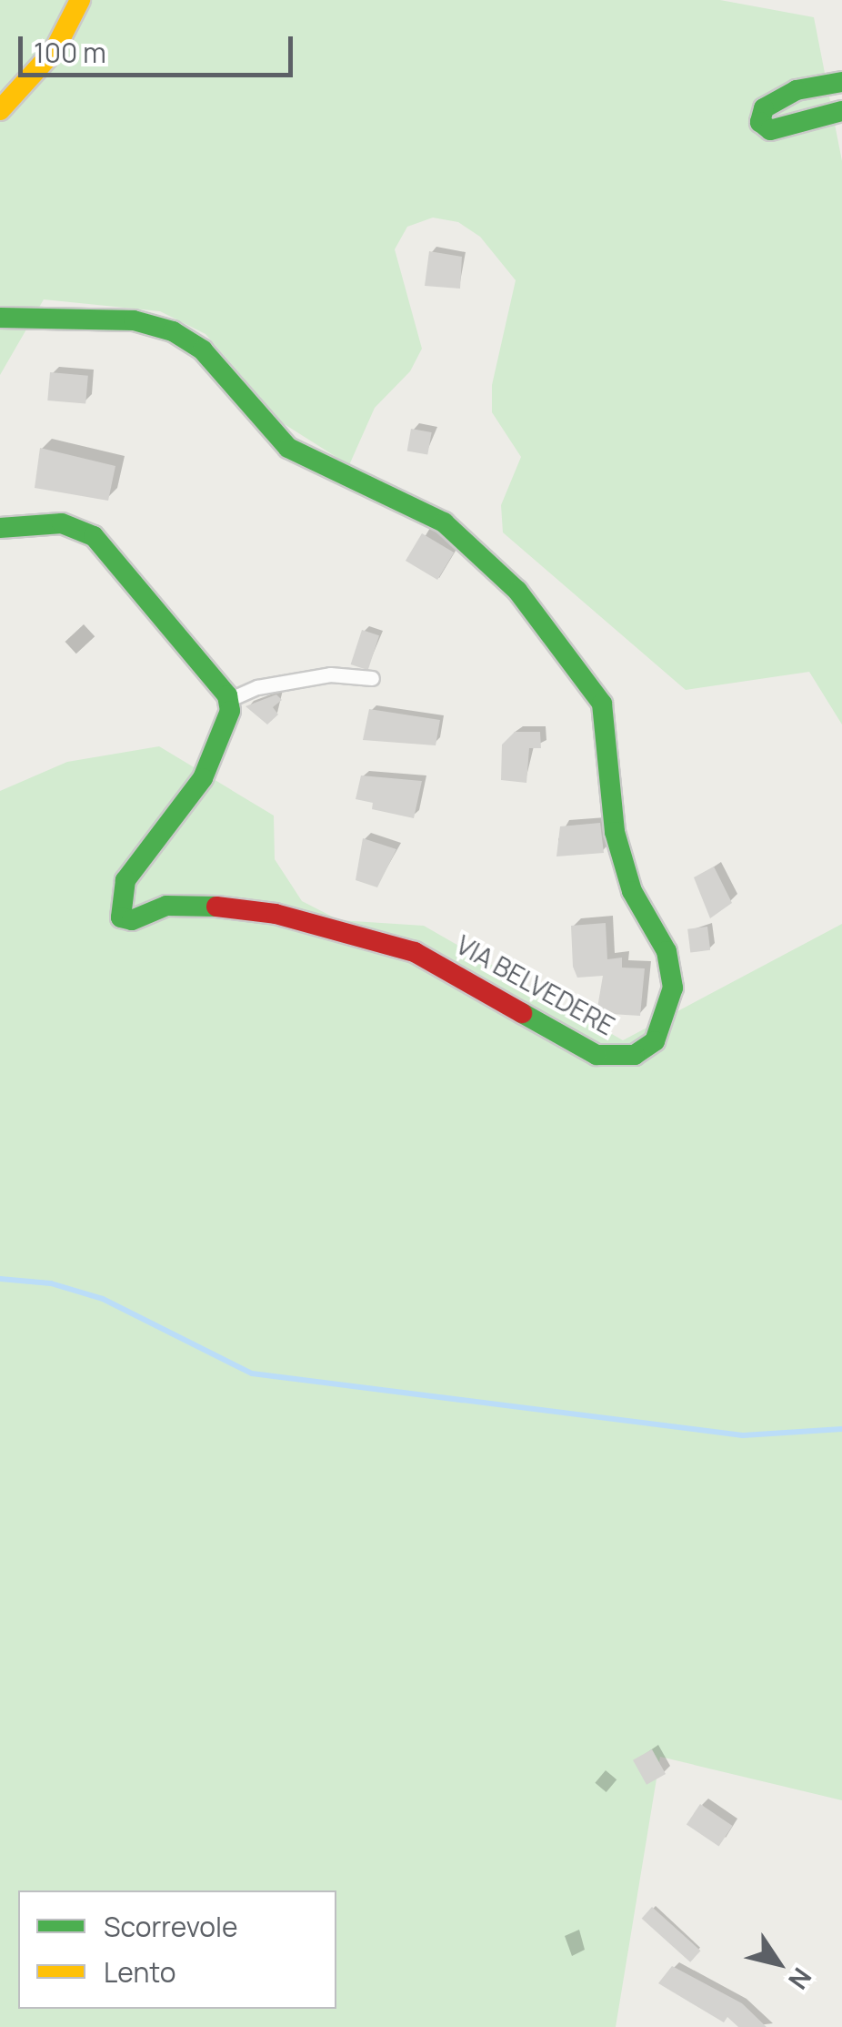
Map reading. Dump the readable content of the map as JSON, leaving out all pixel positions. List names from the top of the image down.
{
  "streets": {
    "street": ["VIA BELVEDERE"]
  },
  "legend": ["Scorrevole", "Lento"],
  "scale_bar": "100 m",
  "north": "bottom right"
}
